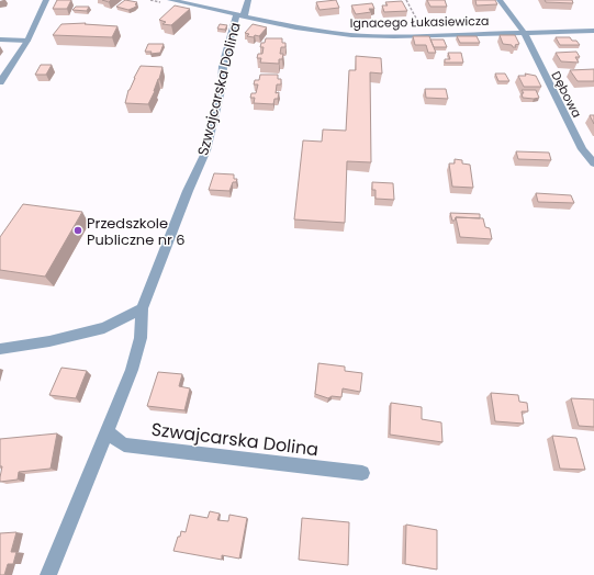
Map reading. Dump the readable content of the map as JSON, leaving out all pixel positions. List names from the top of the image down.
{
  "streets": {
    "street": ["Ignacego Łukasiewicza", "Szwajcarska Dolina", "Dębowa"]
  },
  "crossings": [
    ["Ignacego Łukasiewicza", "Szwajcarska Dolina"],
    ["Ignacego Łukasiewicza", "Dębowa"]
  ],
  "places": ["Przedszkole Publiczne nr 6"]
}
